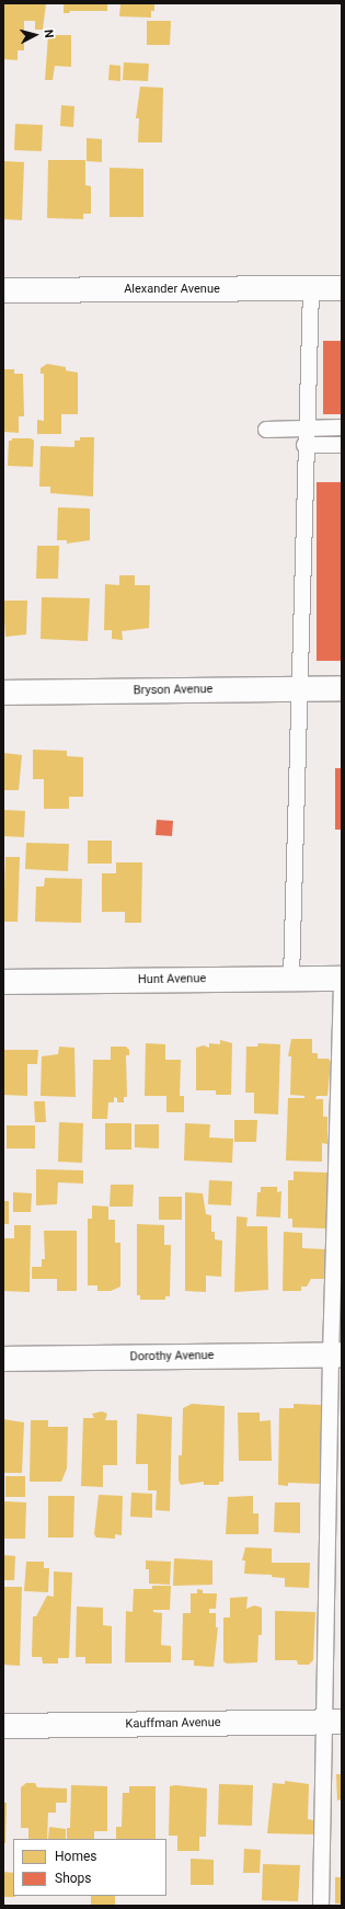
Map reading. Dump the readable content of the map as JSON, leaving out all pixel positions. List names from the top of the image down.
{
  "streets": {
    "street": [
      "Alexander Avenue",
      "Bryson Avenue",
      "Hunt Avenue",
      "Dorothy Avenue",
      "Kauffman Avenue"
    ]
  },
  "legend": ["Homes", "Shops"],
  "north": "right"
}
